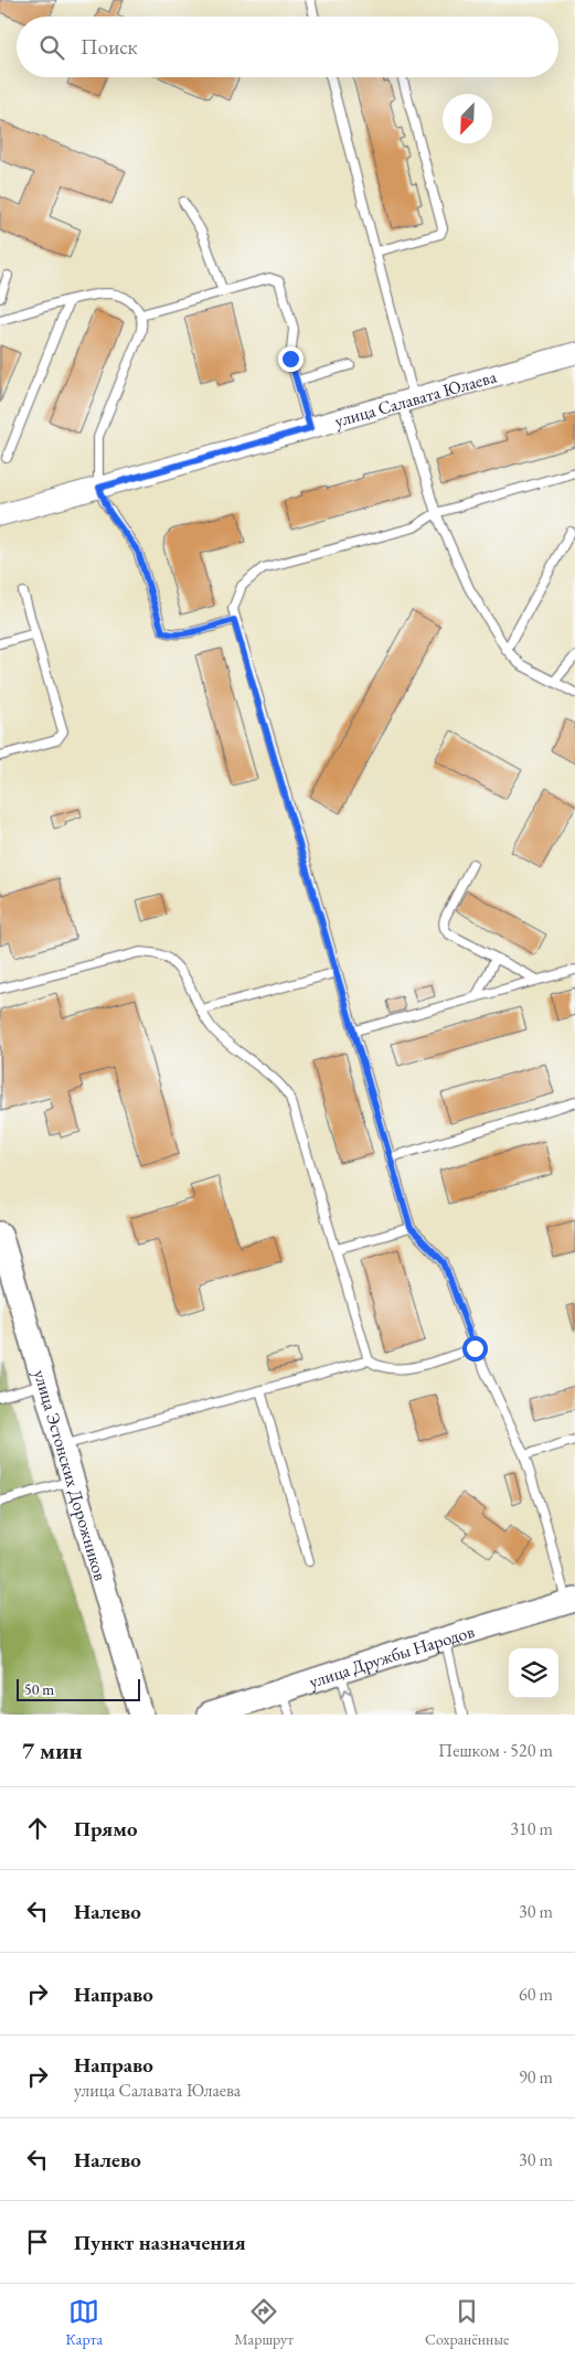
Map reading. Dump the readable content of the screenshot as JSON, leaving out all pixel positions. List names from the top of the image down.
{
  "streets": {
    "main road": ["улица Эстонских Дорожников", "улица Дружбы Народов"],
    "street": ["улица Салавата Юлаева"]
  },
  "scale_bar": "50 m",
  "north": "bottom left",
  "page": {
    "search": "Поиск",
    "scale": "50 m",
    "heading": ["7 мин", "Пешком · 520 m"],
    "list": [
      ["Прямо", "310 m"],
      ["Налево", "30 m"],
      ["Направо", "60 m"],
      ["Направо", "улица Салавата Юлаева", "90 m"],
      ["Налево", "30 m"],
      "Пункт назначения"
    ],
    "nav": ["Карта", "Маршрут", "Сохранённые"]
  }
}
